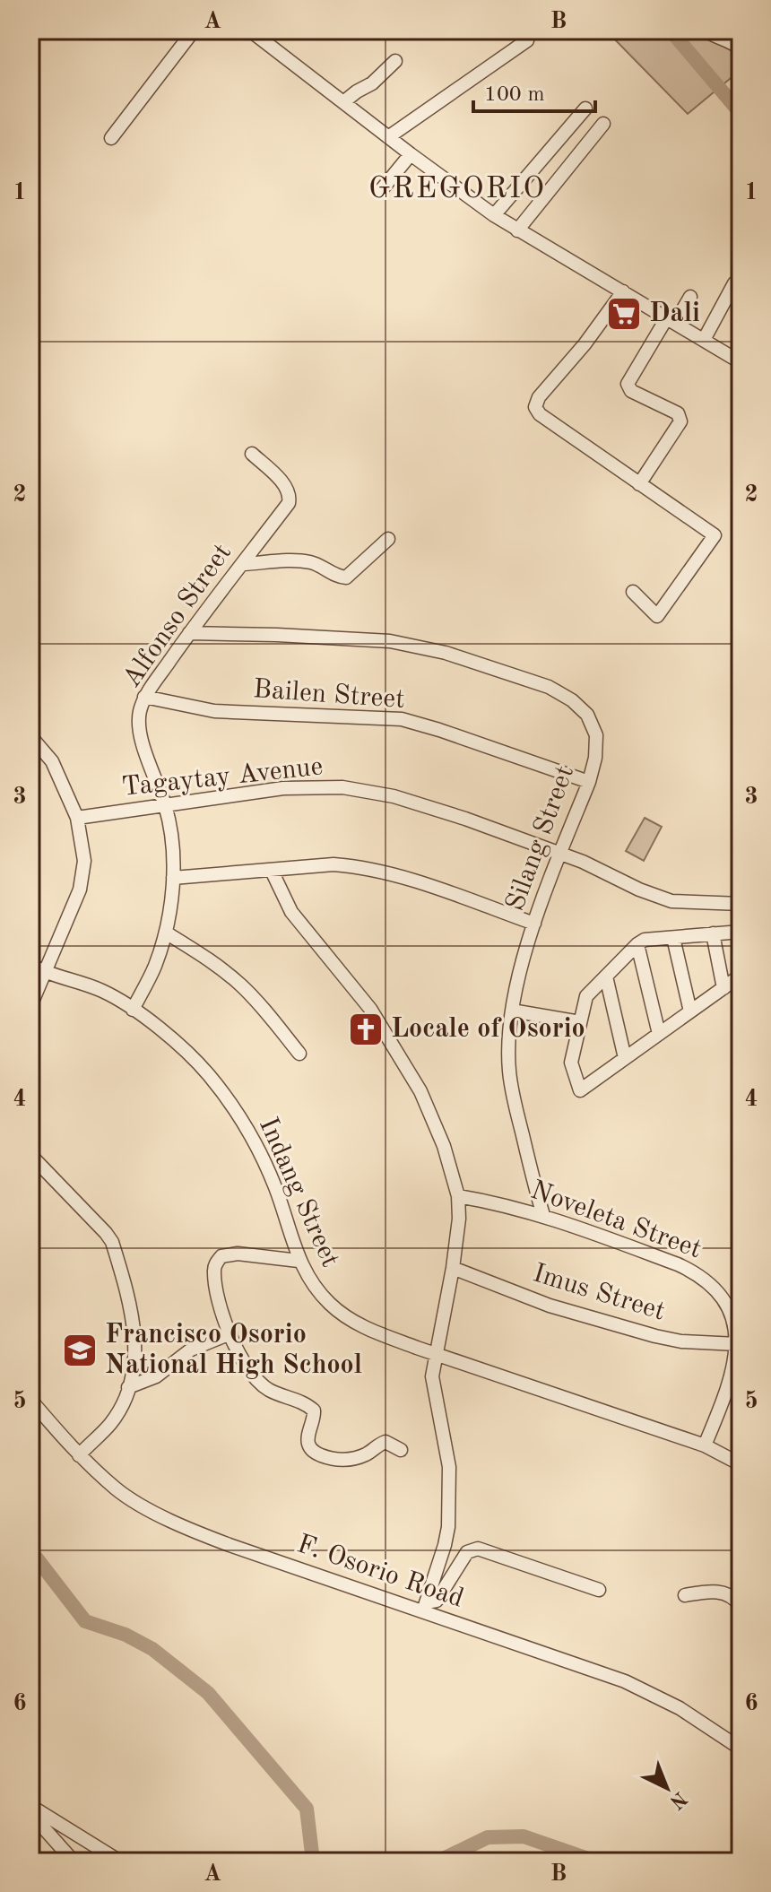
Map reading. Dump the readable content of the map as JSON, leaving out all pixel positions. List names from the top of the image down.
{
  "streets": {
    "street": [
      "Alfonso Street",
      "Bailen Street",
      "Tagaytay Avenue",
      "Silang Street",
      "Indang Street",
      "Noveleta Street",
      "Imus Street",
      "F. Osorio Road"
    ]
  },
  "crossings": [
    ["Alfonso Street", "Bailen Street"],
    ["Alfonso Street", "Tagaytay Avenue"],
    ["Alfonso Street", "Silang Street"],
    ["Alfonso Street", "Indang Street"],
    ["Bailen Street", "Silang Street"],
    ["Tagaytay Avenue", "Silang Street"],
    ["Silang Street", "Noveleta Street"],
    ["Indang Street", "Noveleta Street"],
    ["Noveleta Street", "Imus Street"]
  ],
  "districts": ["GREGORIO"],
  "places": {
    "supermarket": ["Dali"],
    "church": ["Locale of Osorio"],
    "school or university": ["Francisco Osorio National High School"]
  },
  "scale_bar": "100 m",
  "north": "bottom right",
  "grid": {
    "columns": ["A", "B"],
    "rows": [
      "1",
      "2",
      "3",
      "4",
      "5",
      "6"
    ]
  }
}
